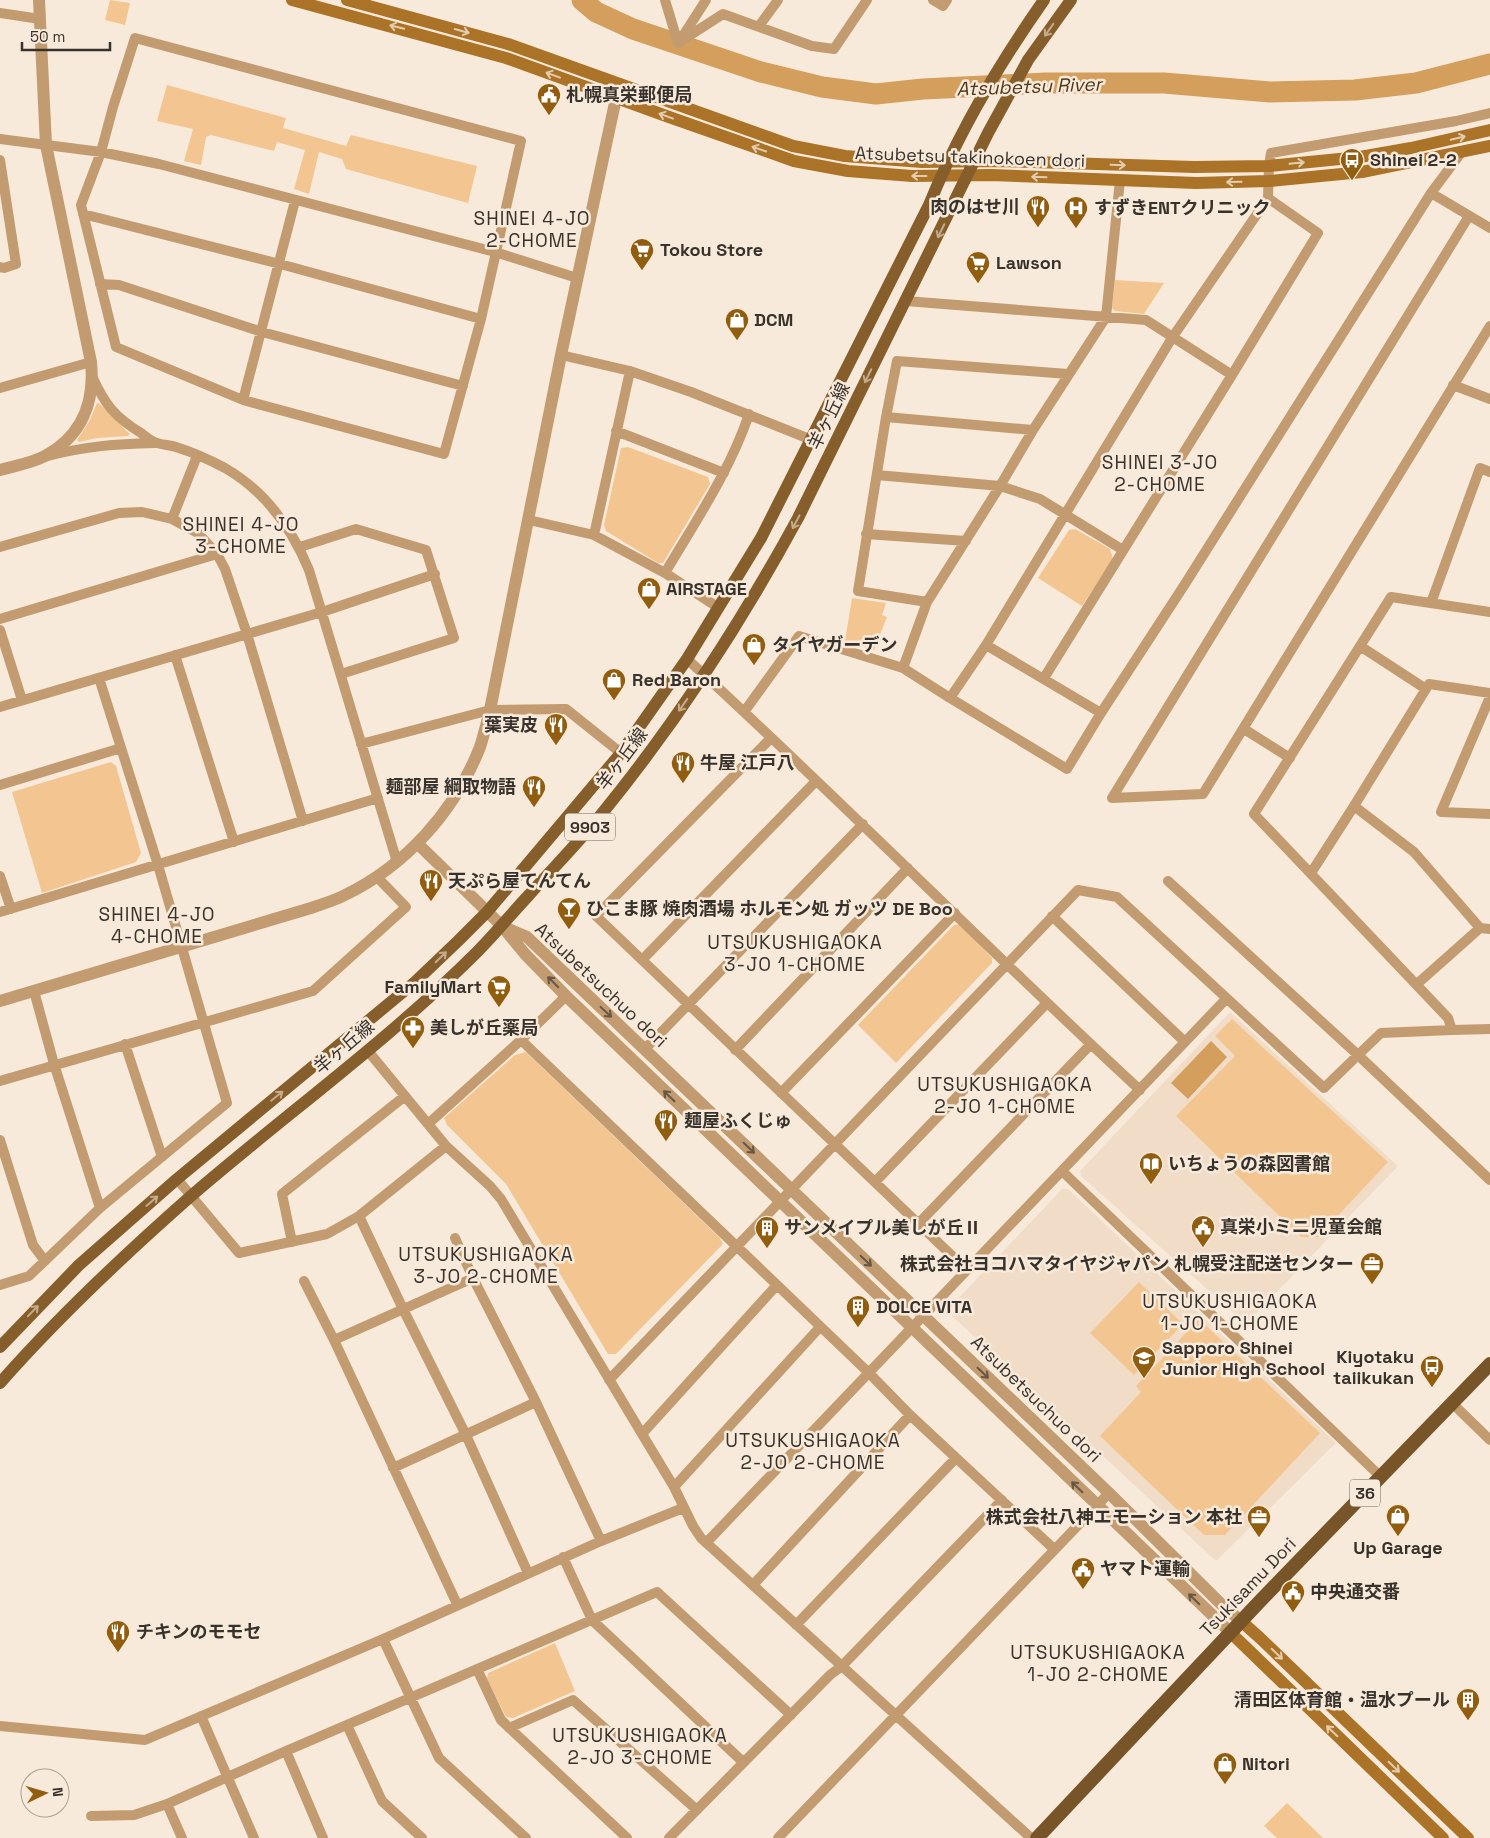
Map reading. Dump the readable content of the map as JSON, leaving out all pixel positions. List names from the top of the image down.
{
  "streets": {
    "highway": ["36", "Tsukisamu Dori"],
    "main road": [
      "Atsubetsu takinokoen dori",
      "羊ヶ丘線",
      "9903",
      "Atsubetsuchuo dori"
    ]
  },
  "crossings": [
    ["Atsubetsu takinokoen dori", "羊ヶ丘線"],
    ["羊ヶ丘線", "Atsubetsuchuo dori"],
    ["Atsubetsuchuo dori", "Tsukisamu Dori"]
  ],
  "districts": [
    "SHINEI 4-JO 2-CHOME",
    "SHINEI 3-JO 2-CHOME",
    "SHINEI 4-JO 3-CHOME",
    "SHINEI 4-JO 4-CHOME",
    "UTSUKUSHIGAOKA 3-JO 1-CHOME",
    "UTSUKUSHIGAOKA 2-JO 1-CHOME",
    "UTSUKUSHIGAOKA 3-JO 2-CHOME",
    "UTSUKUSHIGAOKA 1-JO 1-CHOME",
    "UTSUKUSHIGAOKA 2-JO 2-CHOME",
    "UTSUKUSHIGAOKA 1-JO 2-CHOME",
    "UTSUKUSHIGAOKA 2-JO 3-CHOME"
  ],
  "water": ["Atsubetsu River"],
  "places": {
    "public building": [
      "札幌真栄郵便局",
      "真栄小ミニ児童会館",
      "ヤマト運輸",
      "中央通交番"
    ],
    "bus stop": ["Shinei 2-2", "Kiyotaku taiikukan"],
    "restaurant": [
      "肉のはせ川",
      "葉実皮",
      "牛屋 江戸八",
      "麺部屋 綱取物語",
      "天ぷら屋てんてん",
      "麺屋ふくじゅ",
      "チキンのモモセ"
    ],
    "hospital": ["すずきENTクリニック"],
    "supermarket": ["Tokou Store", "Lawson", "FamilyMart"],
    "shop": [
      "DCM",
      "AIRSTAGE",
      "タイヤガーデン",
      "Red Baron",
      "Up Garage",
      "Nitori"
    ],
    "bar": ["ひこま豚 焼肉酒場 ホルモン処 ガッツ DE Boo"],
    "pharmacy": ["美しが丘薬局"],
    "library": ["いちょうの森図書館"],
    "building": ["サンメイプル美しが丘Ⅱ", "DOLCE VITA", "清田区体育館・温水プール"],
    "office": ["株式会社ヨコハマタイヤジャパン 札幌受注配送センター", "株式会社八神エモーション 本社"],
    "school or university": ["Sapporo Shinei Junior High School"]
  },
  "scale_bar": "50 m",
  "north": "right"
}
